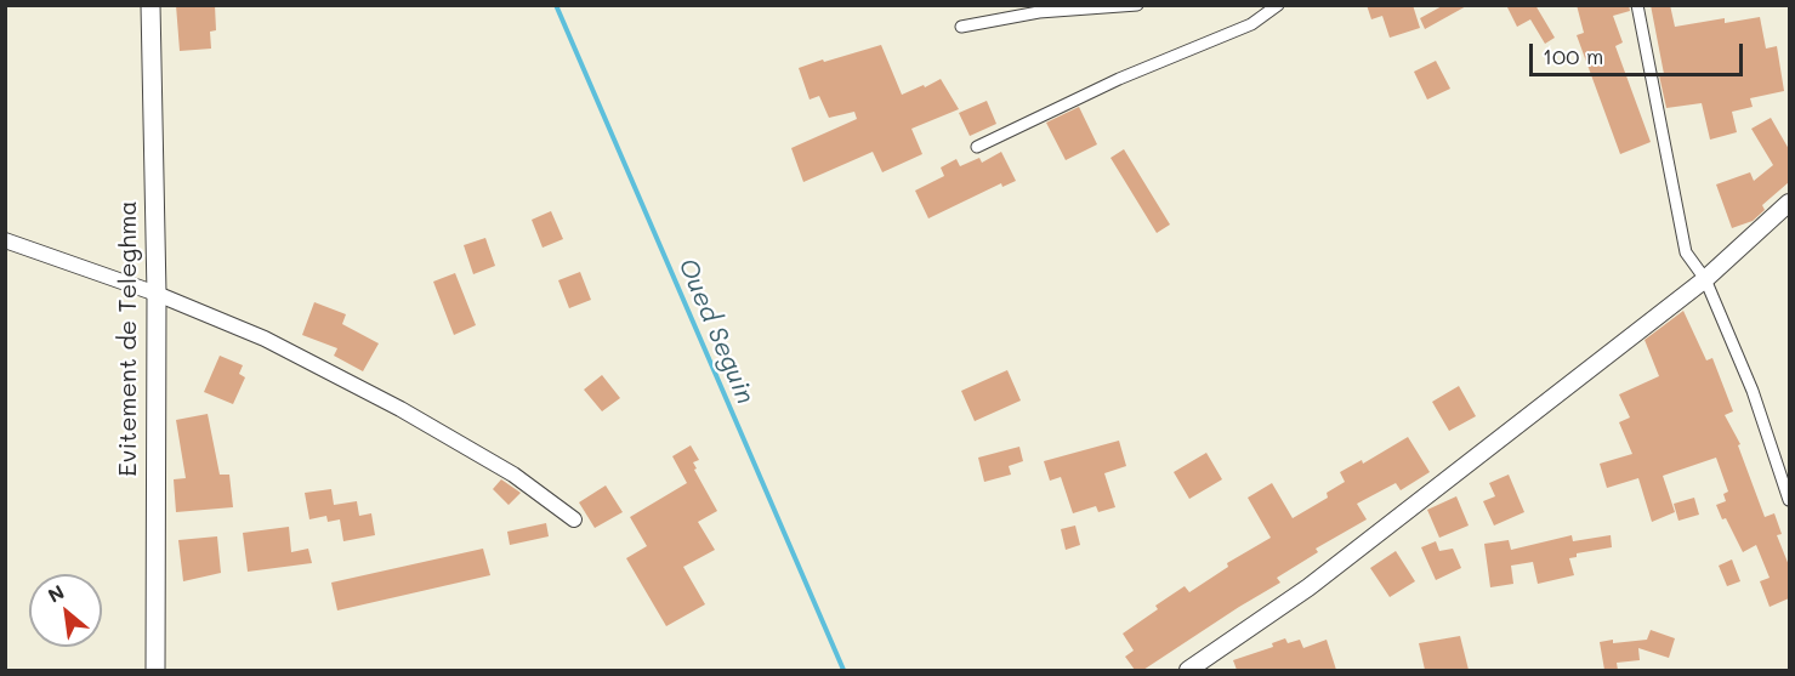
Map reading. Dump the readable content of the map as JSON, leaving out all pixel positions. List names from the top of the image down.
{
  "streets": {
    "main road": ["Evitement de Teleghma"]
  },
  "water": ["Oued Seguin"],
  "scale_bar": "100 m",
  "north": "top left"
}
